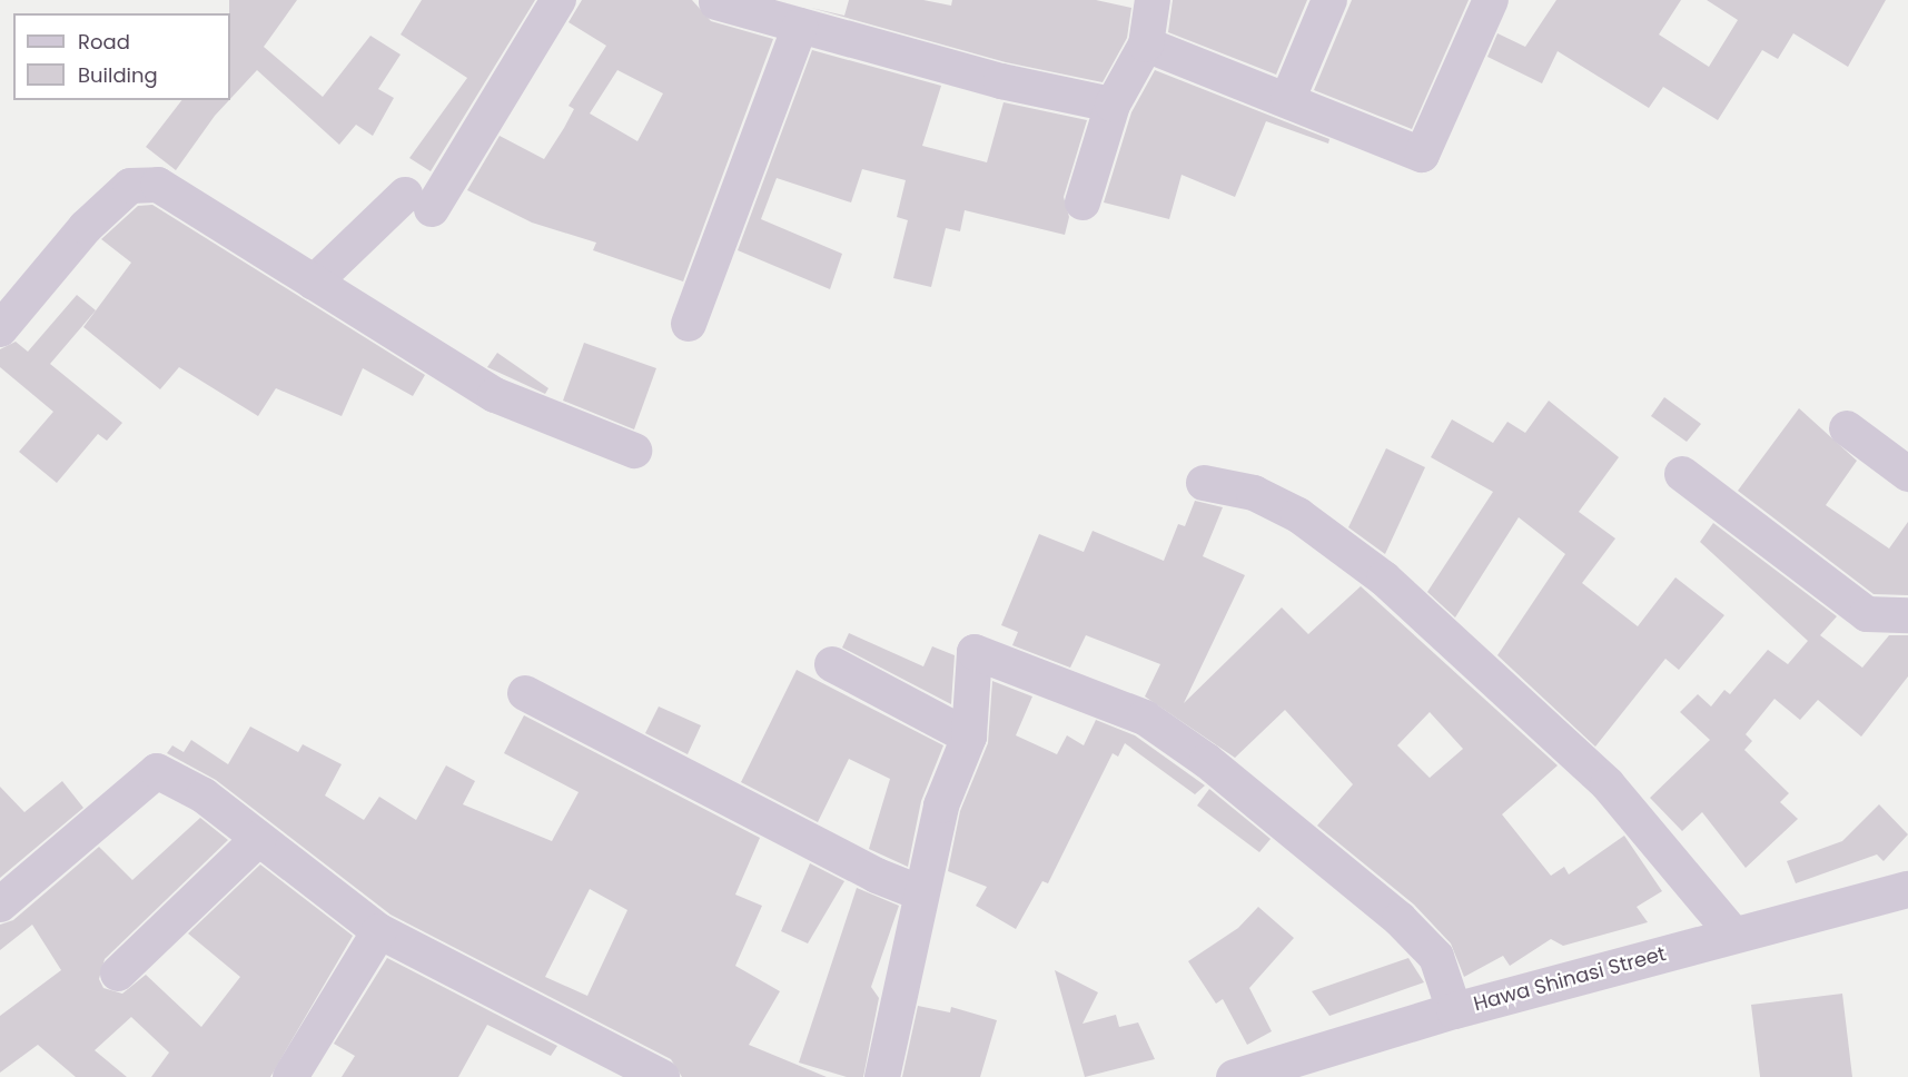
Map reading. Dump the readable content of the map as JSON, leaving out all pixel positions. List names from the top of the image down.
{
  "streets": {
    "street": ["Hawa Shinasi Street"]
  },
  "legend": ["Road", "Building"]
}
